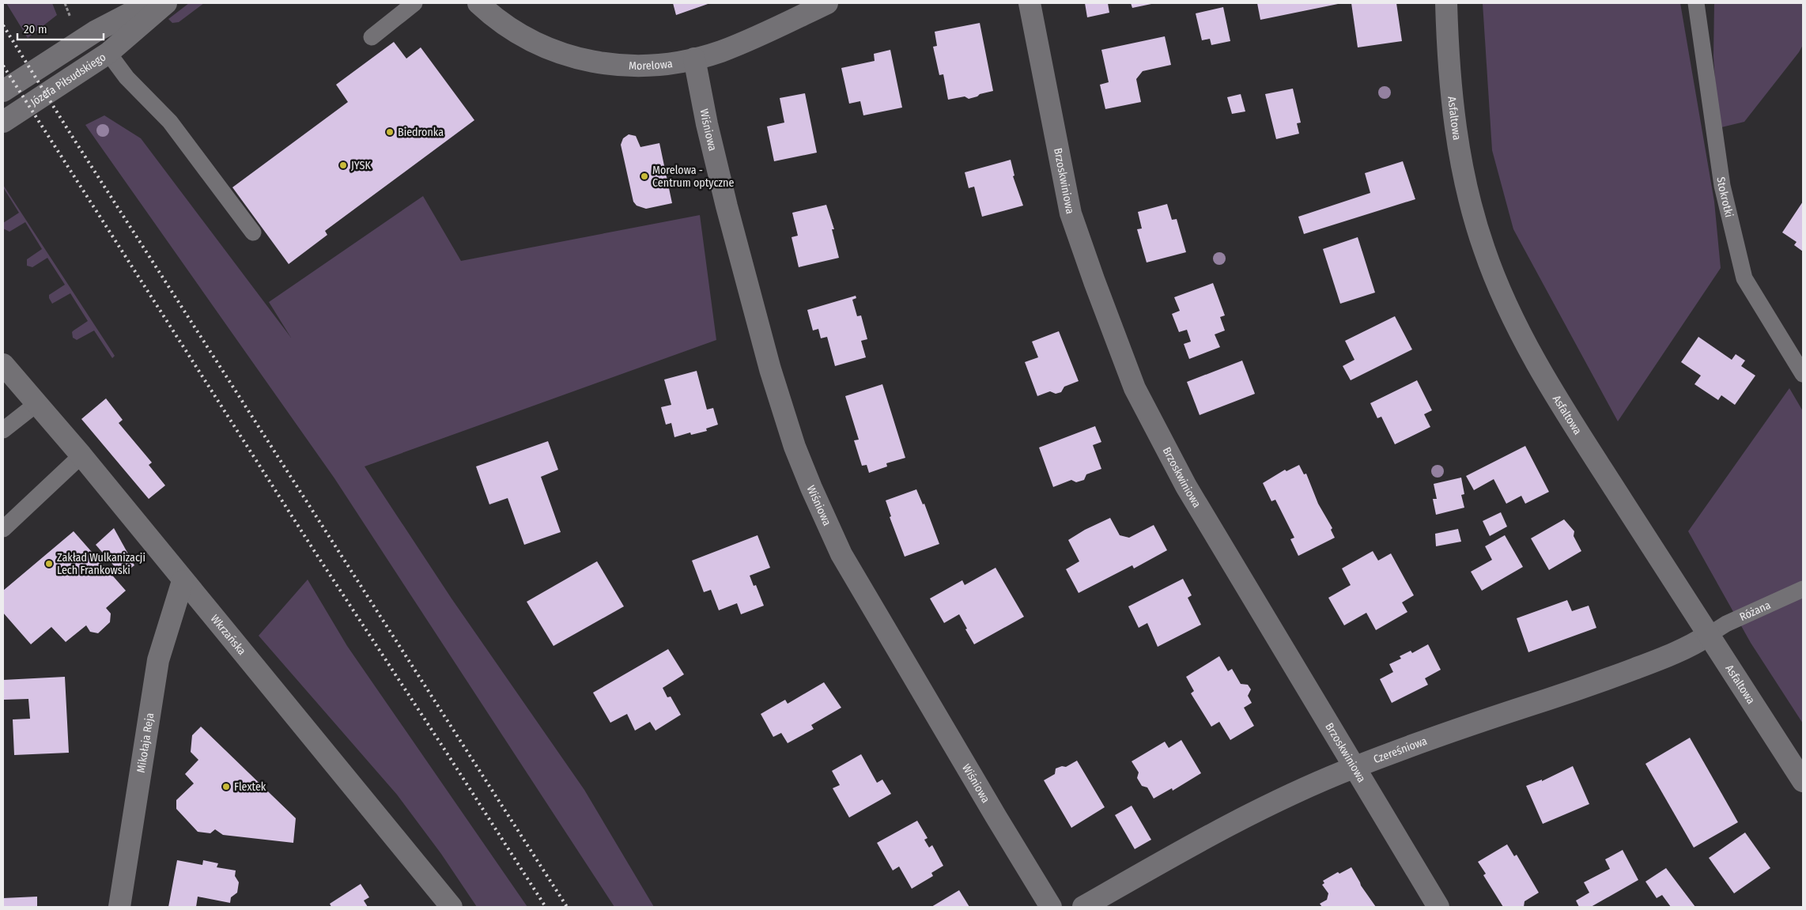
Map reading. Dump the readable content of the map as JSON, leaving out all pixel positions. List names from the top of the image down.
{
  "streets": {
    "street": [
      "Morelowa",
      "Józefa Piłsudskiego",
      "Asfaltowa",
      "Wiśniowa",
      "Brzoskwiniowa",
      "Wkrzańska",
      "Mikołaja Reja",
      "Czereśniowa"
    ],
    "lane": ["Stokrotki", "Różana"]
  },
  "crossings": [
    ["Morelowa", "Wiśniowa"],
    ["Asfaltowa", "Różana"],
    ["Asfaltowa", "Czereśniowa"],
    ["Brzoskwiniowa", "Czereśniowa"],
    ["Różana", "Czereśniowa"],
    ["Wkrzańska", "Mikołaja Reja"]
  ],
  "places": [
    "Biedronka",
    "JYSK",
    "Morelowa - Centrum optyczne",
    "Zakład Wulkanizacji Lech Frankowski",
    "Flextek"
  ],
  "scale_bar": "20 m"
}
